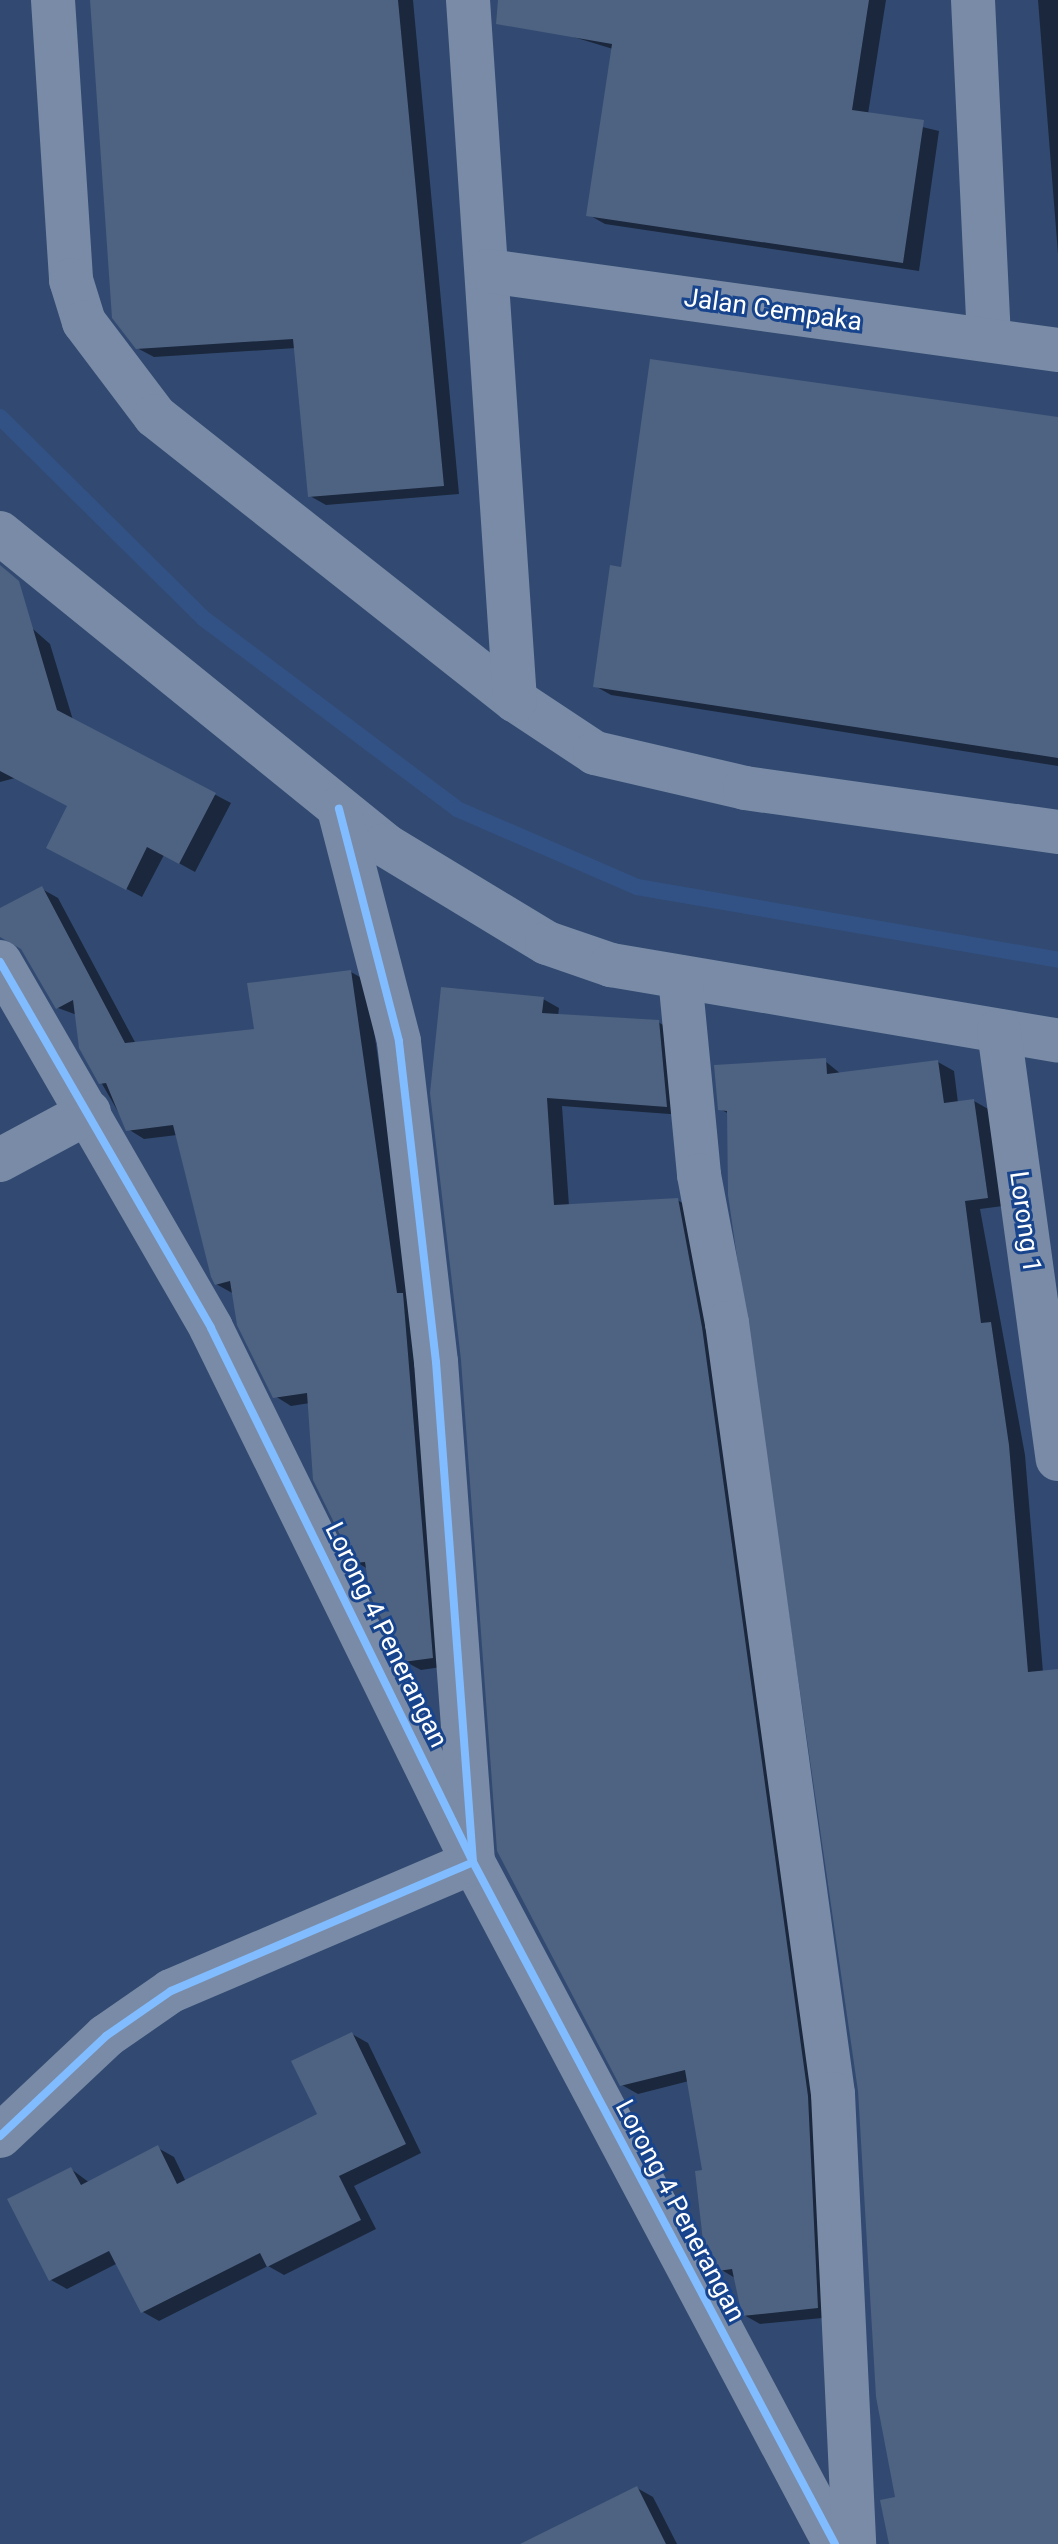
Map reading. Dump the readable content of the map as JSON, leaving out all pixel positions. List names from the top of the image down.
{
  "streets": {
    "street": ["Jalan Cempaka", "Lorong 1", "Lorong 4 Penerangan"]
  }
}
